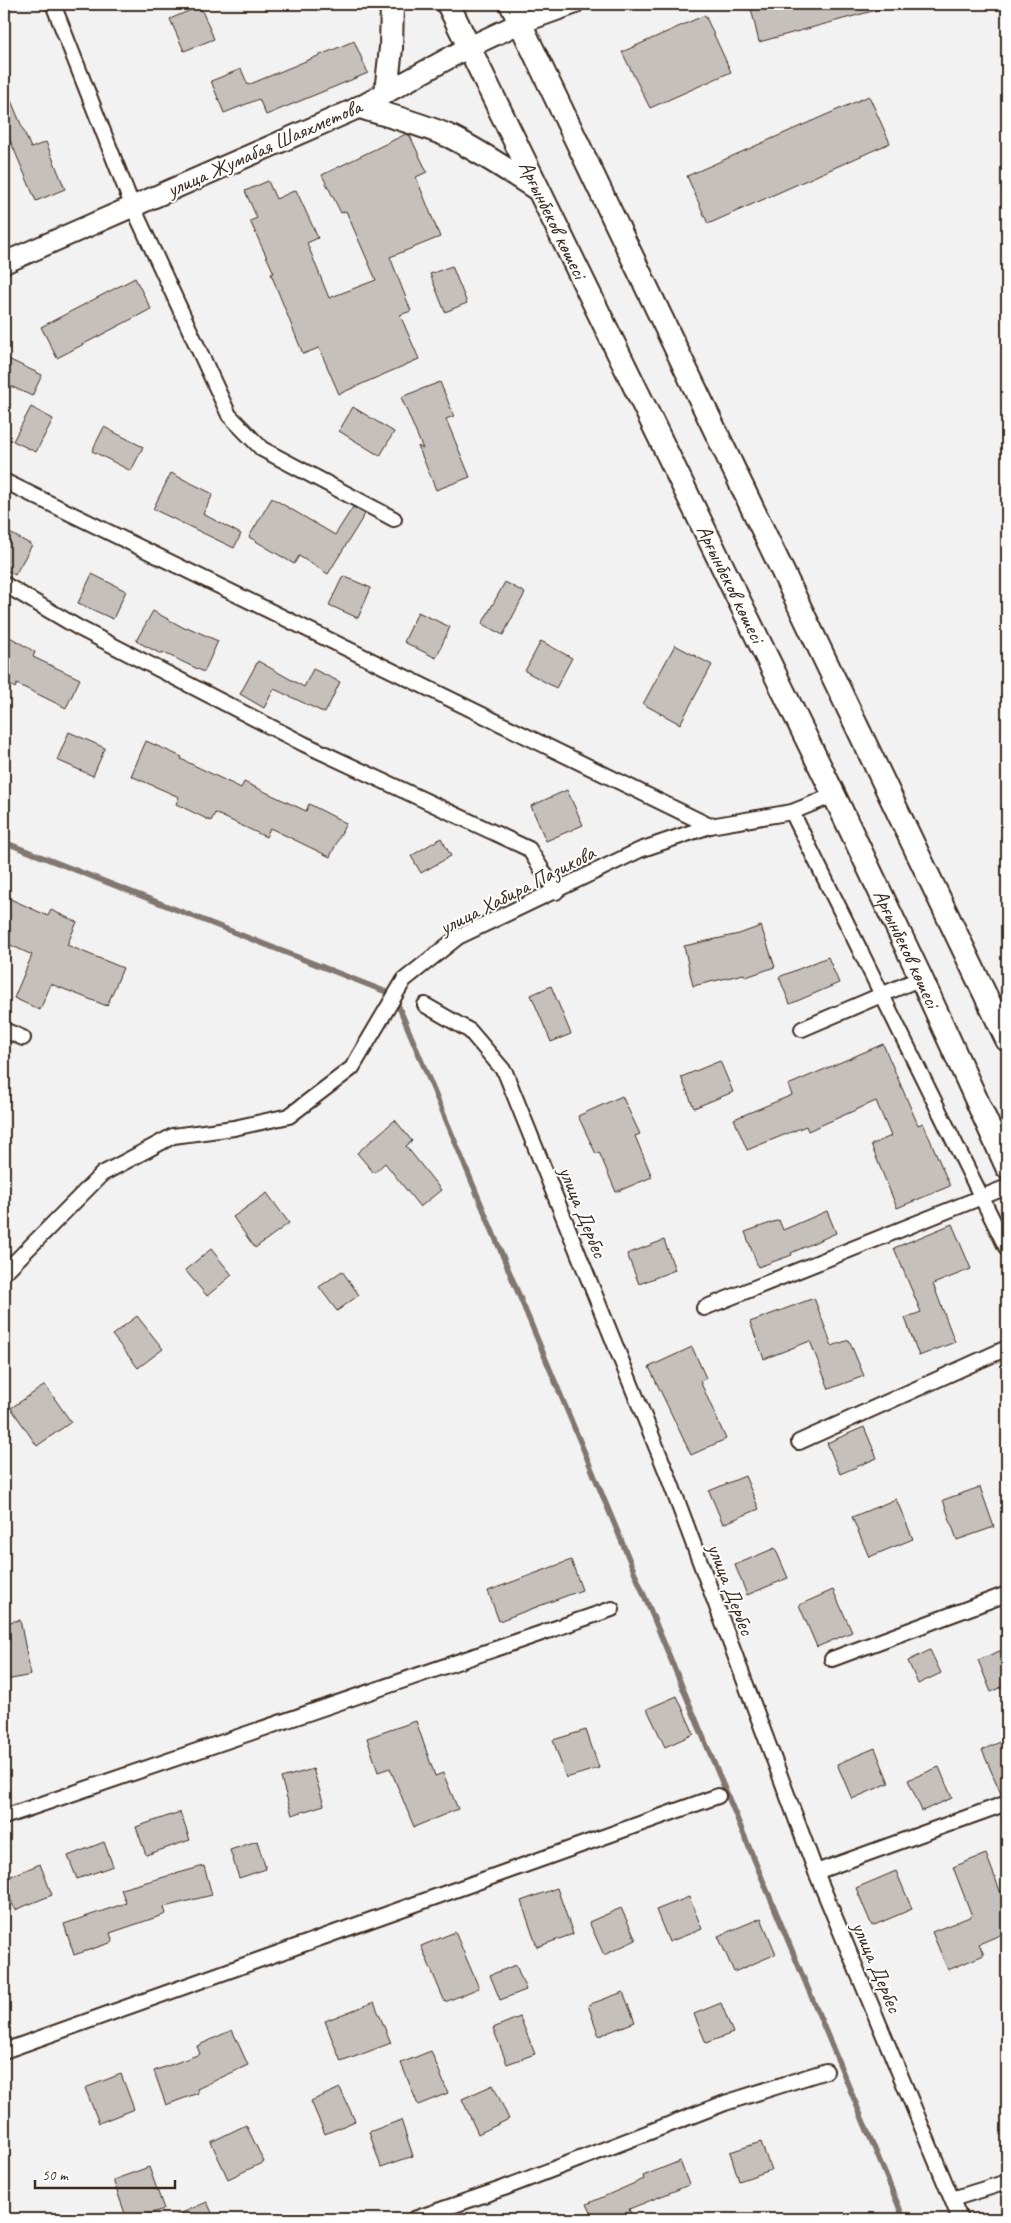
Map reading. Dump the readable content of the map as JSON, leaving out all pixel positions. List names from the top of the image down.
{
  "streets": {
    "main road": ["Арғынбеков көшесі"],
    "street": ["улица Жумабая Шаяхметова", "улица Хабира Пазикова", "улица Дербес"]
  },
  "crossings": [
    ["улица Жумабая Шаяхметова", "Арғынбеков көшесі"],
    ["Арғынбеков көшесі", "улица Хабира Пазикова"]
  ],
  "scale_bar": "50 m"
}
